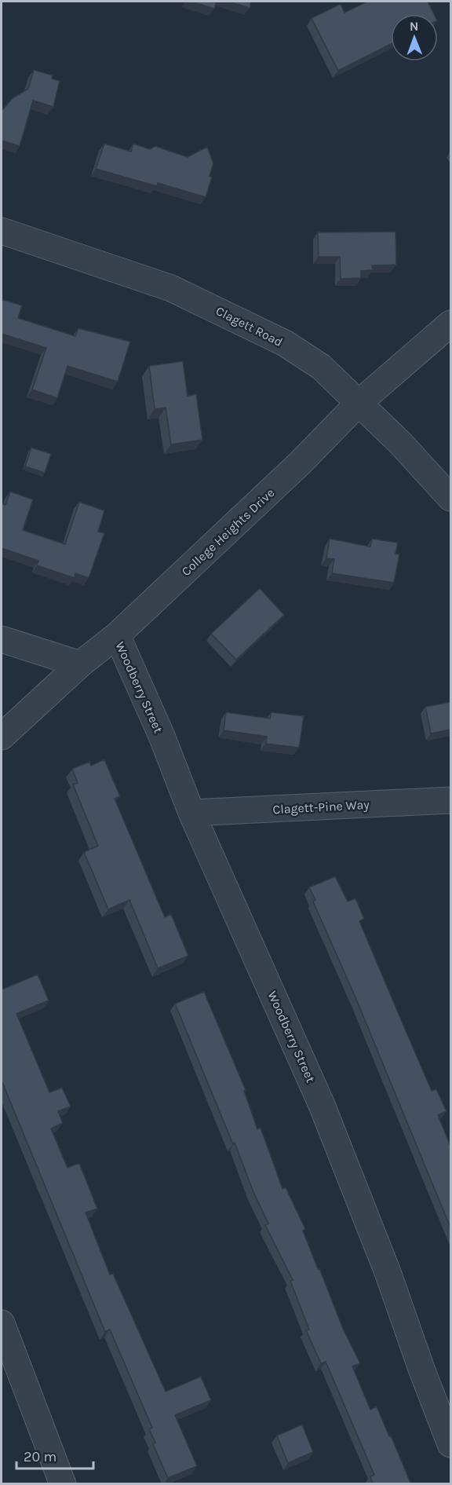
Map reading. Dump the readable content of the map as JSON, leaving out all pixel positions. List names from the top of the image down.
{
  "streets": {
    "street": [
      "Clagett Road",
      "College Heights Drive",
      "Woodberry Street",
      "Clagett-Pine Way"
    ]
  },
  "crossings": [
    ["Clagett Road", "College Heights Drive"],
    ["College Heights Drive", "Woodberry Street"],
    ["Woodberry Street", "Clagett-Pine Way"]
  ],
  "scale_bar": "20 m",
  "north": "top"
}
